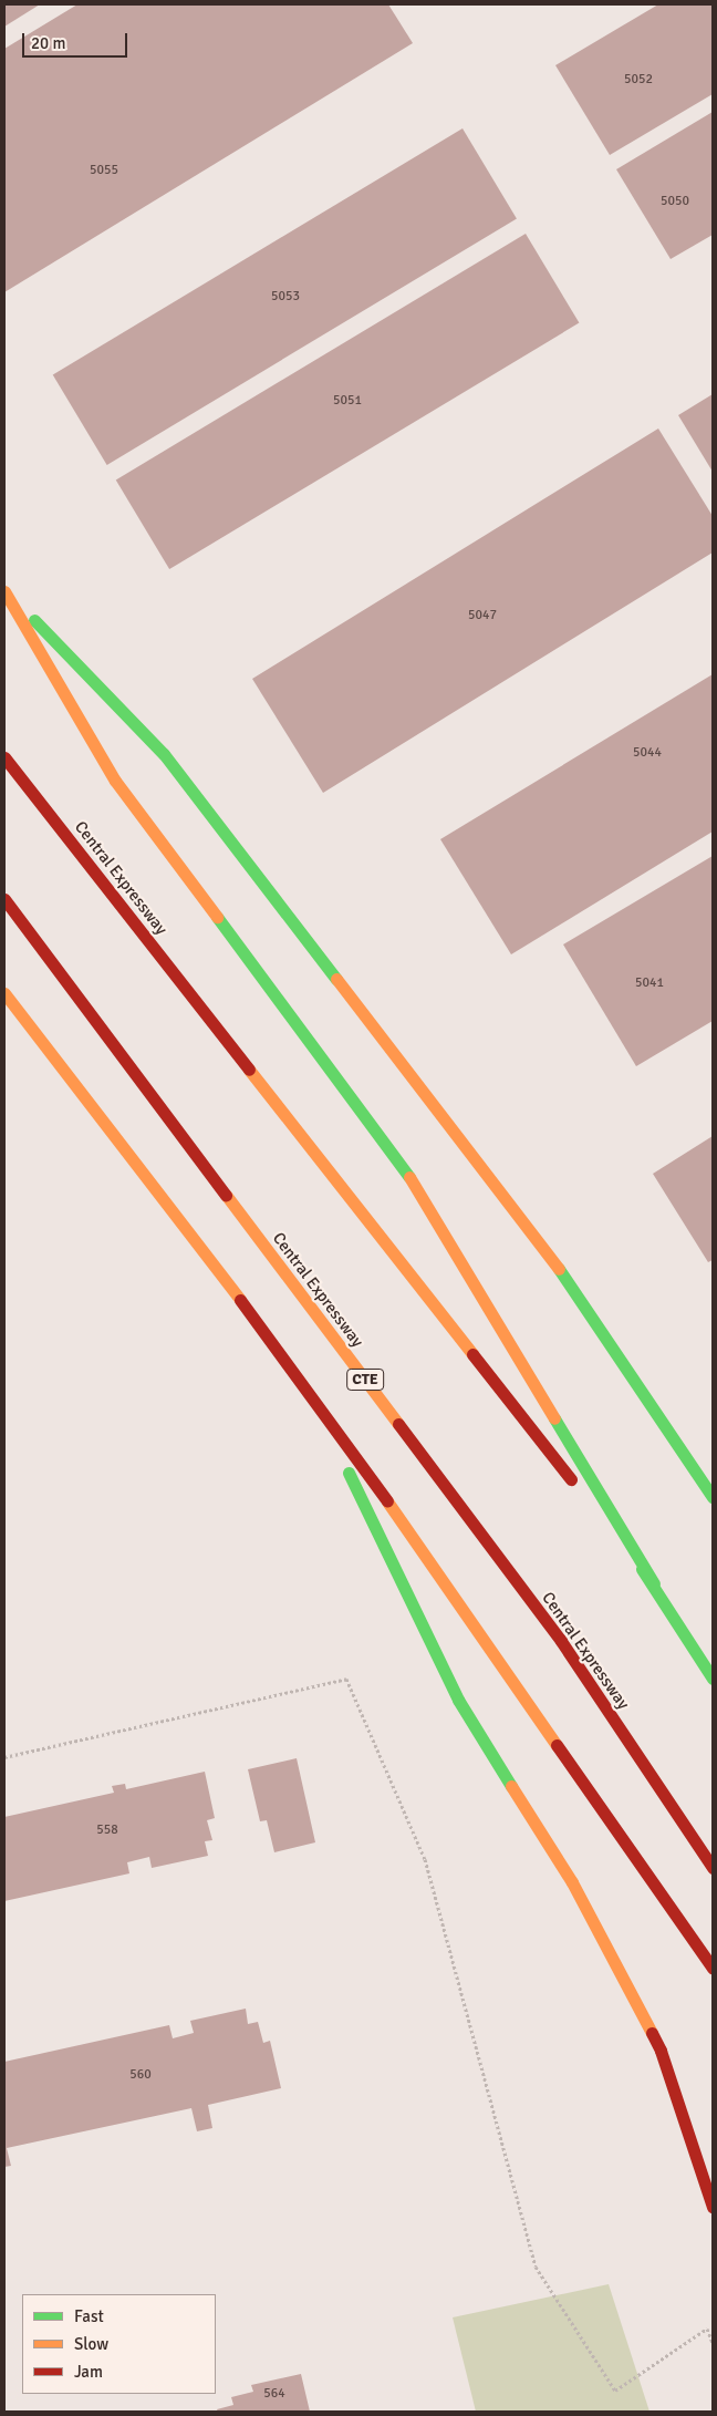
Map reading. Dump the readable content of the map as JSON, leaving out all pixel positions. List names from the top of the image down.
{
  "streets": {
    "highway": ["Central Expressway", "CTE"]
  },
  "house_numbers": [
    "5052",
    "5055",
    "5050",
    "5053",
    "5051",
    "5047",
    "5044",
    "5041",
    "558",
    "560",
    "564"
  ],
  "legend": ["Fast", "Slow", "Jam"],
  "scale_bar": "20 m"
}
